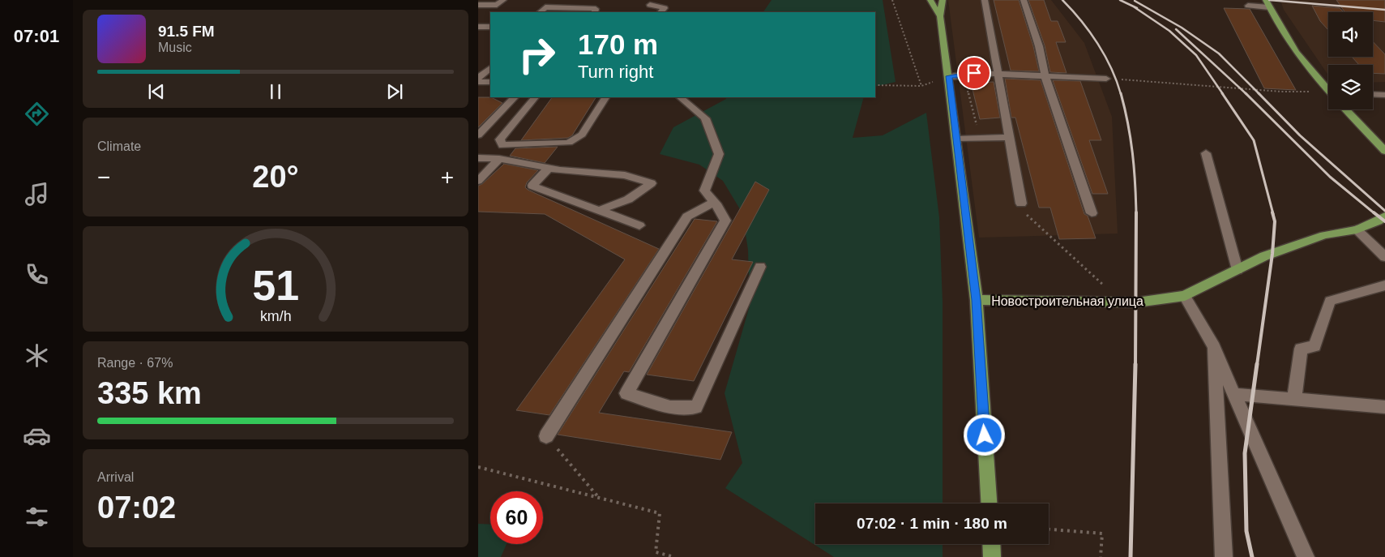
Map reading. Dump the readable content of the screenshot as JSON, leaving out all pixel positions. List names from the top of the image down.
{
  "streets": {
    "main road": ["Новостроительная улица"]
  },
  "page": {
    "tabs": "07:01",
    "turn": ["170 m", "Turn right"],
    "song": ["91.5 FM", "Music"],
    "tile": [
      "Climate",
      ["Range · 67%", "335 km"],
      ["Arrival", "07:02"]
    ],
    "heat": ["−", "20°", "+"],
    "limit": "60",
    "trip": "07:02 · 1 min · 180 m",
    "gauge": ["51", "km/h"]
  }
}
